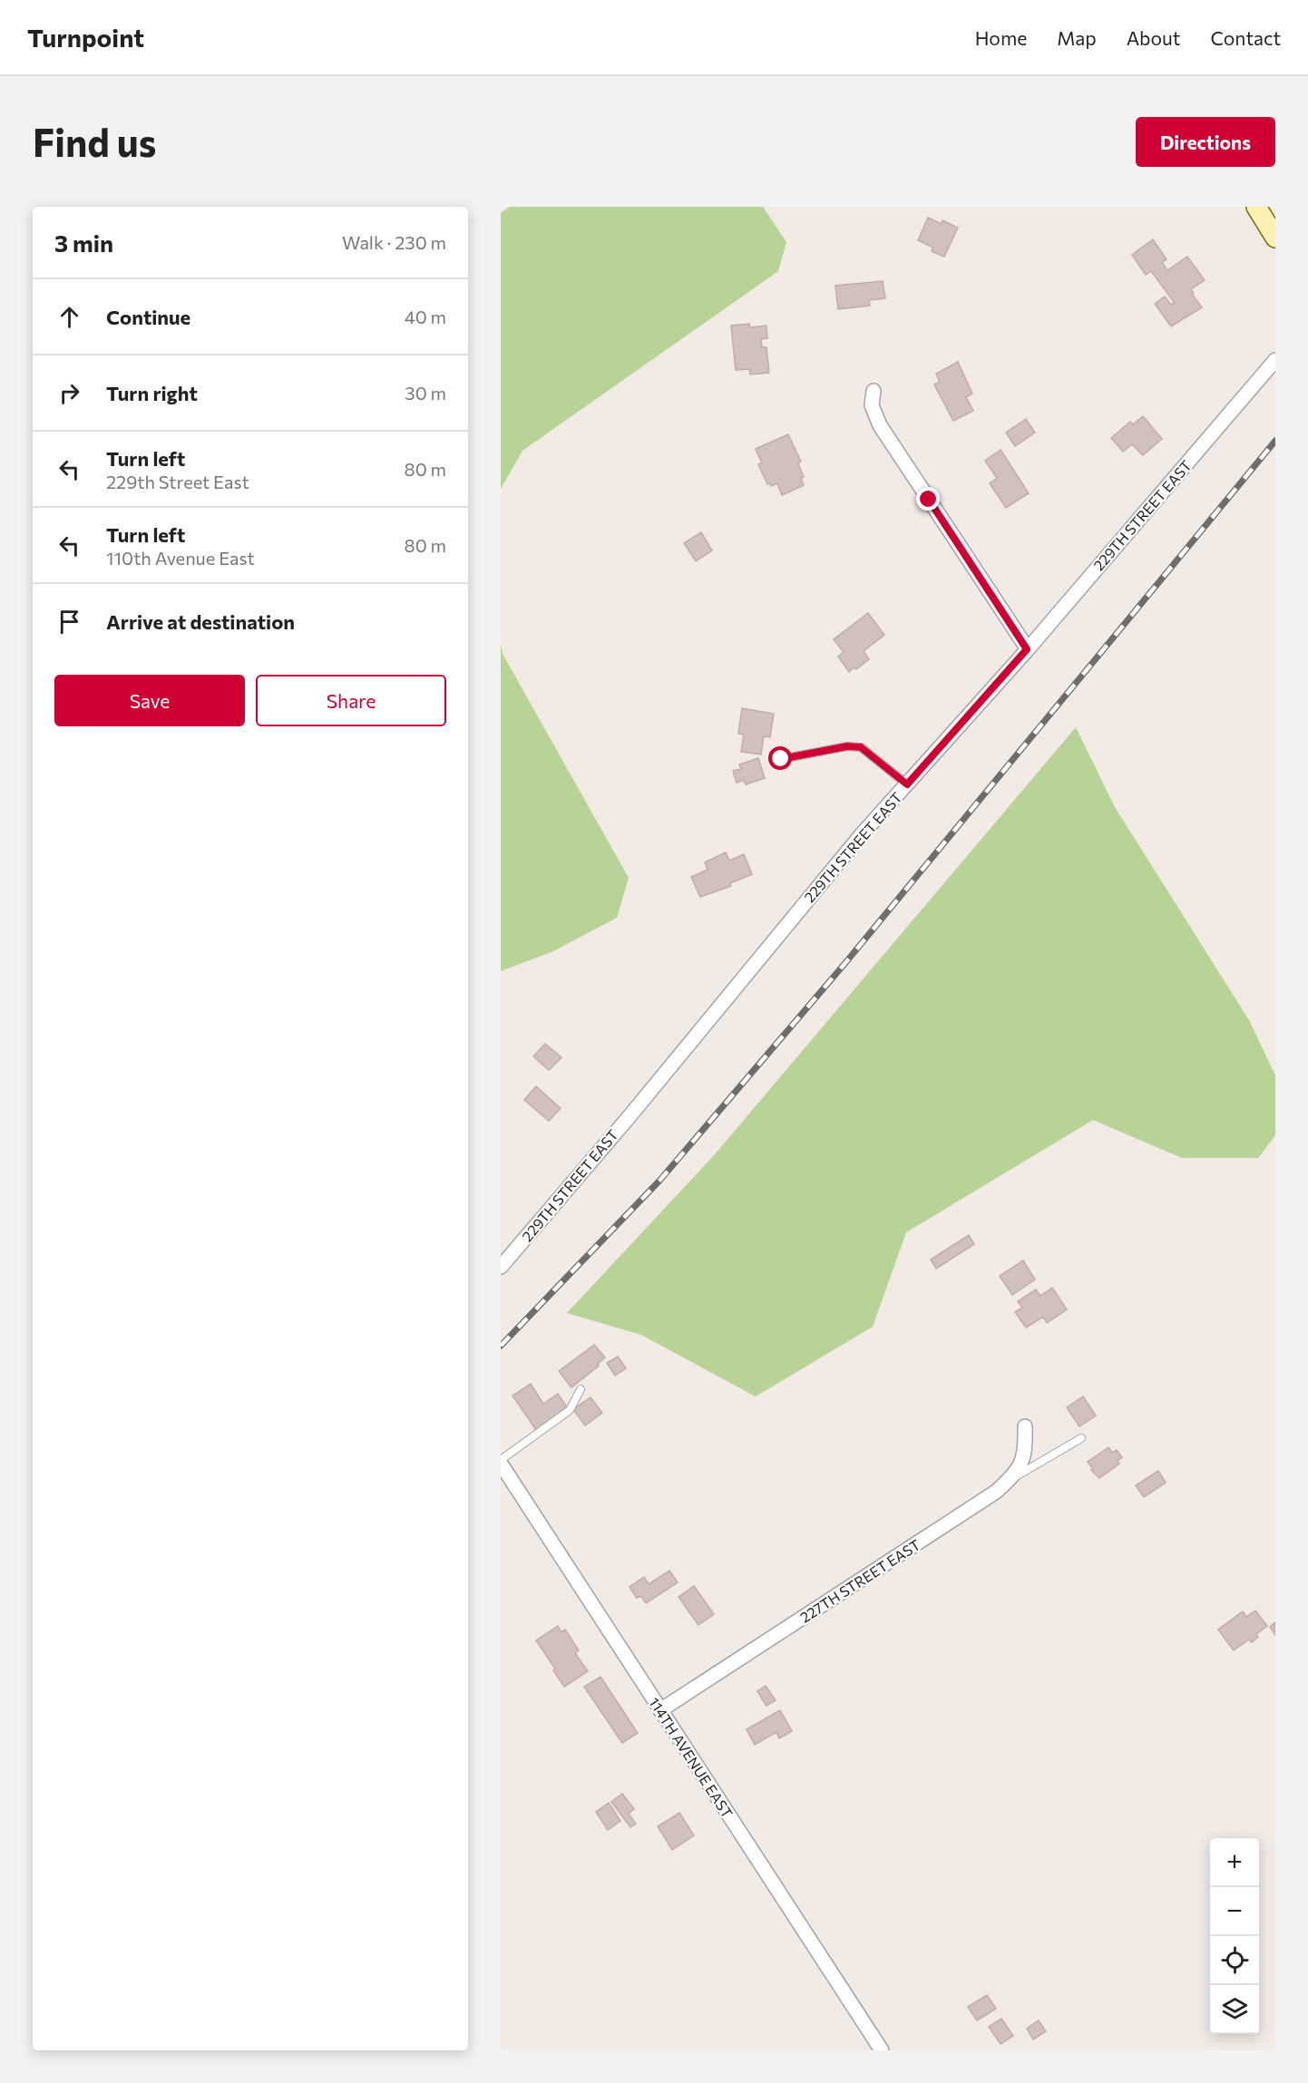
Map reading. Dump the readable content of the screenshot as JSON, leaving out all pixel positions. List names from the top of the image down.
{
  "streets": {
    "street": ["229TH STREET EAST", "227TH STREET EAST", "114TH AVENUE EAST"]
  },
  "crossings": [
    ["227TH STREET EAST", "114TH AVENUE EAST"]
  ],
  "page": {
    "header": "Turnpoint",
    "nav": [
      "Home",
      "Map",
      "About",
      "Contact"
    ],
    "buttons": [
      "Directions",
      ["Save", "Share"]
    ],
    "title": "Find us",
    "heading": ["3 min", "Walk · 230 m"],
    "list": [
      ["Continue", "40 m"],
      ["Turn right", "30 m"],
      ["Turn left", "229th Street East", "80 m"],
      ["Turn left", "110th Avenue East", "80 m"],
      "Arrive at destination"
    ],
    "map_buttons": ["+", "−"]
  }
}
